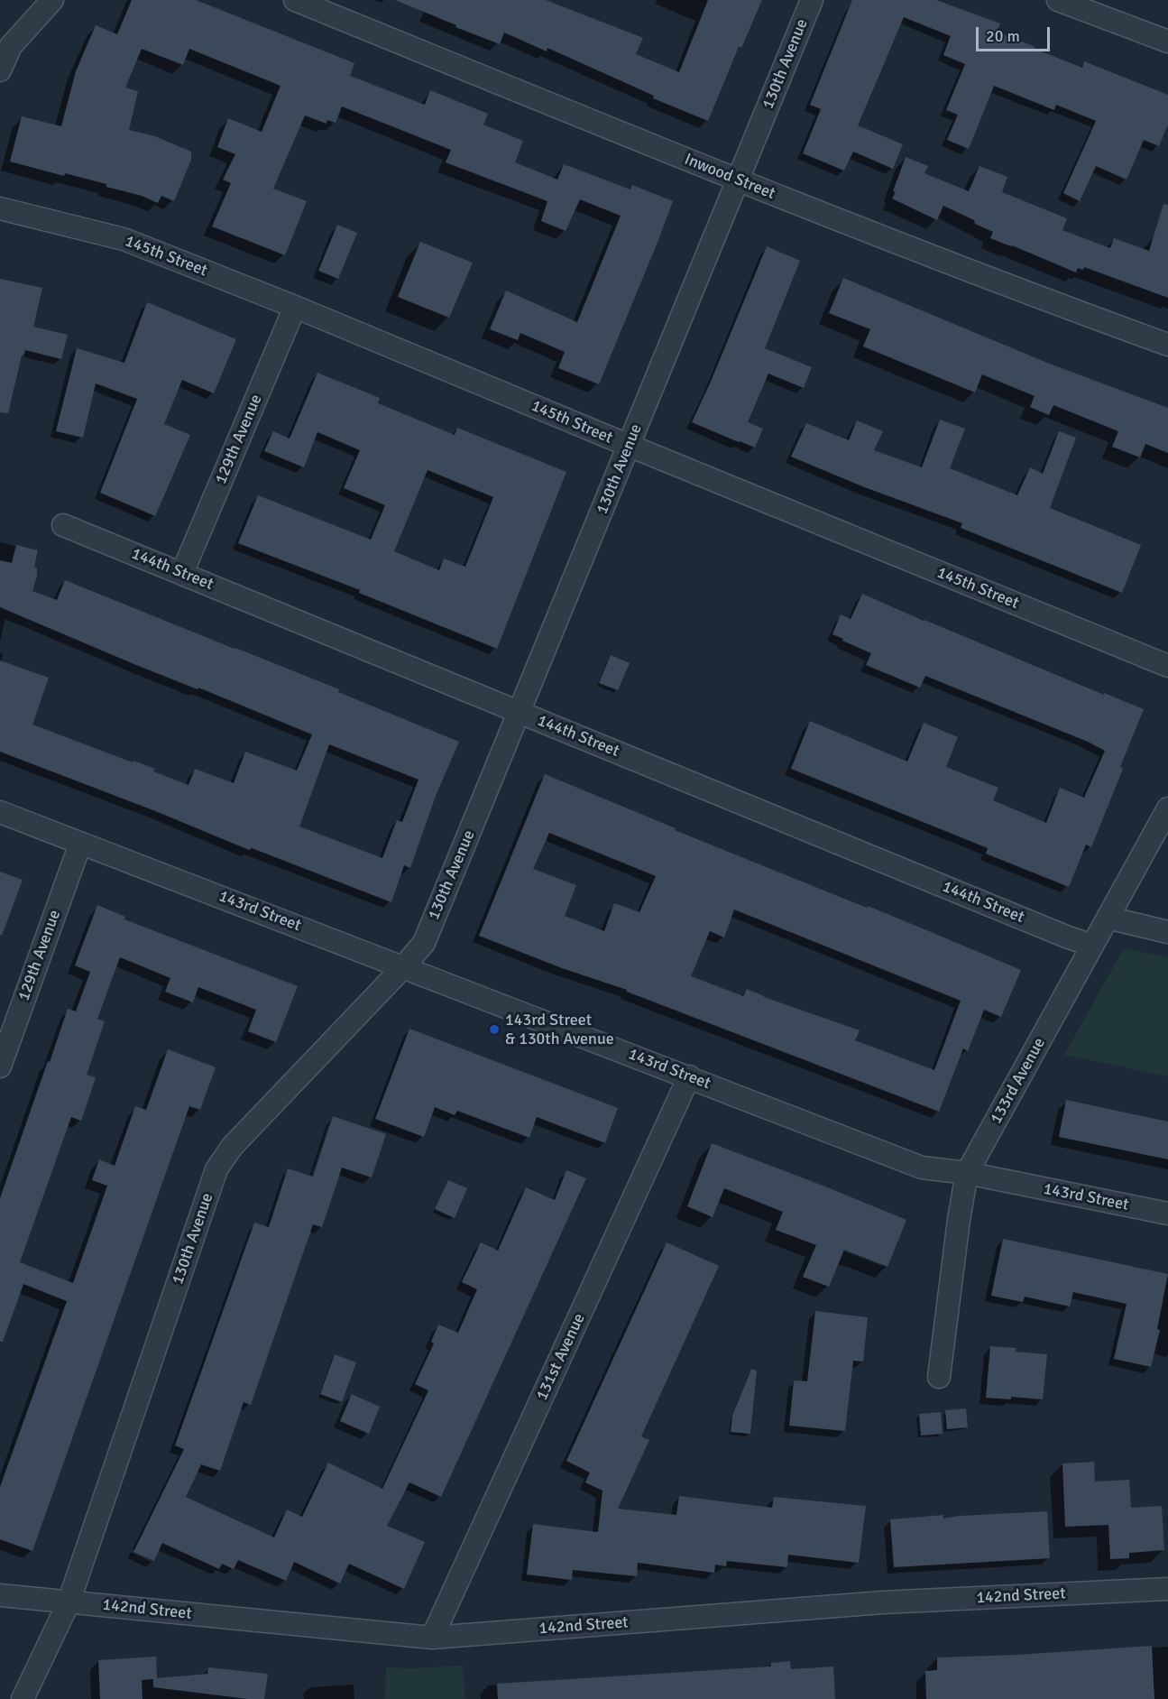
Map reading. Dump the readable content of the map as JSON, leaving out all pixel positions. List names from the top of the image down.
{
  "streets": {
    "street": [
      "130th Avenue",
      "Inwood Street",
      "145th Street",
      "129th Avenue",
      "144th Street",
      "143rd Street",
      "133rd Avenue",
      "131st Avenue",
      "142nd Street"
    ]
  },
  "crossings": [
    ["130th Avenue", "Inwood Street"],
    ["130th Avenue", "145th Street"],
    ["130th Avenue", "144th Street"],
    ["130th Avenue", "143rd Street"],
    ["130th Avenue", "142nd Street"],
    ["145th Street", "129th Avenue"],
    ["129th Avenue", "144th Street"],
    ["129th Avenue", "143rd Street"],
    ["144th Street", "133rd Avenue"],
    ["143rd Street", "133rd Avenue"],
    ["143rd Street", "131st Avenue"],
    ["131st Avenue", "142nd Street"]
  ],
  "places": ["143rd Street & 130th Avenue"],
  "scale_bar": "20 m"
}
